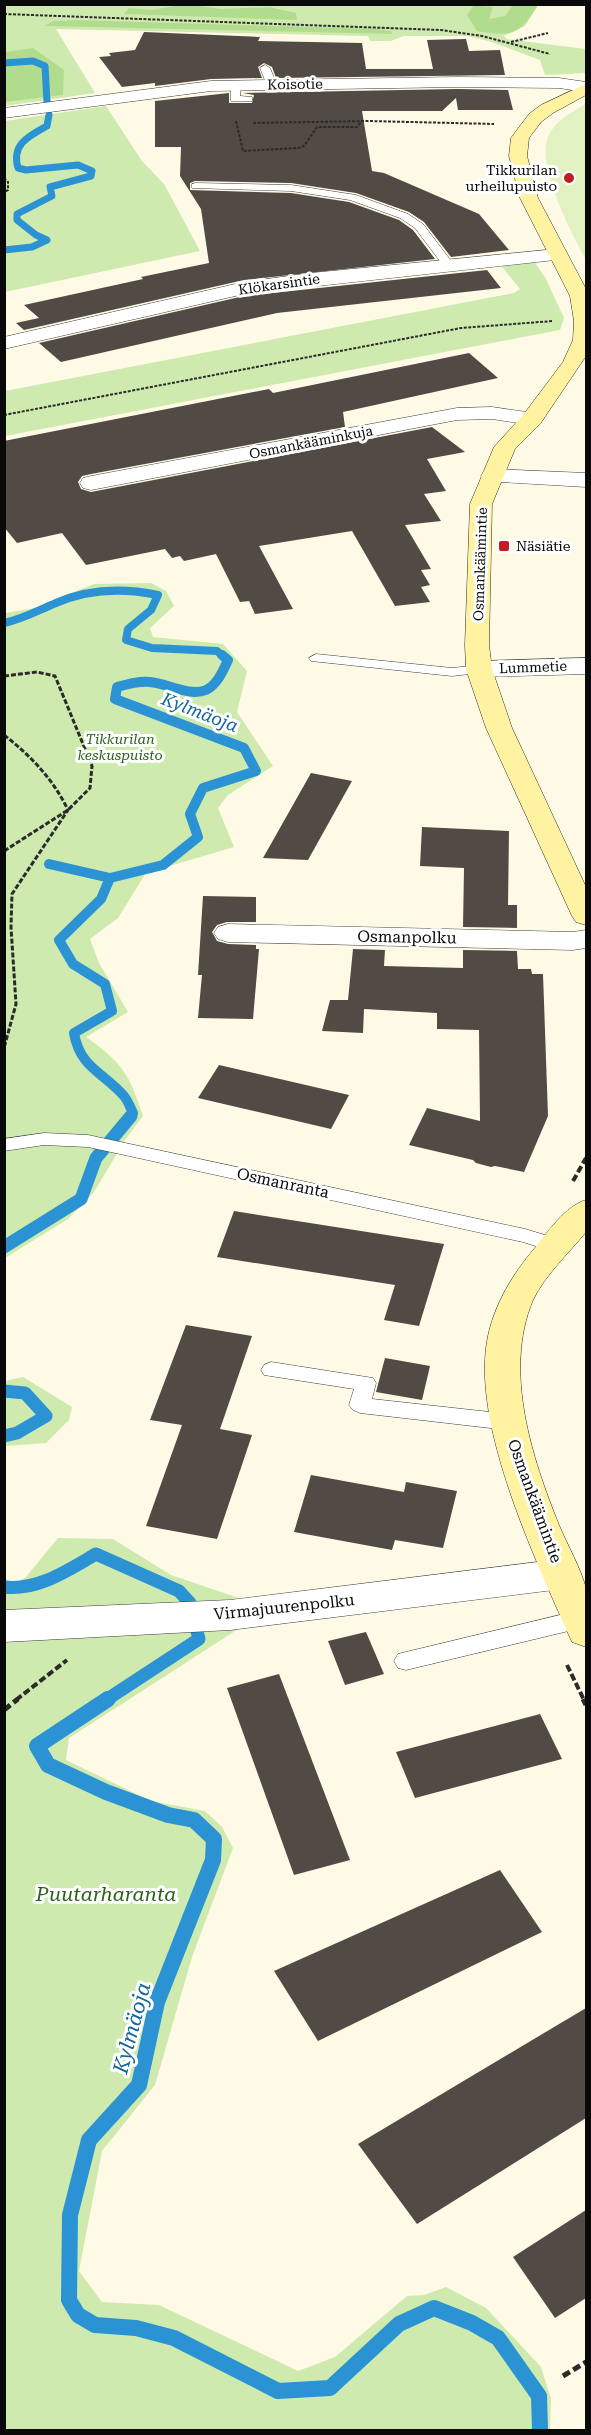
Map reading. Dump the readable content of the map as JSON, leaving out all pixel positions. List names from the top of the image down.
{
  "streets": {
    "street": [
      "Koisotie",
      "Klökarsintie",
      "Osmankääminkuja",
      "Osmankäämintie",
      "Lummetie",
      "Osmanpolku",
      "Virmajuurenpolku"
    ],
    "lane": ["Osmanranta"]
  },
  "crossings": [
    ["Koisotie", "Osmankäämintie"],
    ["Klökarsintie", "Osmankäämintie"],
    ["Osmankääminkuja", "Osmankäämintie"],
    ["Osmankäämintie", "Lummetie"],
    ["Osmankäämintie", "Osmanranta"],
    ["Osmankäämintie", "Virmajuurenpolku"]
  ],
  "water": ["Kylmäoja"],
  "parks": ["Tikkurilan keskuspuisto", "Puutarharanta"],
  "places": {
    "other": ["Tikkurilan urheilupuisto"],
    "transit": ["Näsiätie"]
  }
}
